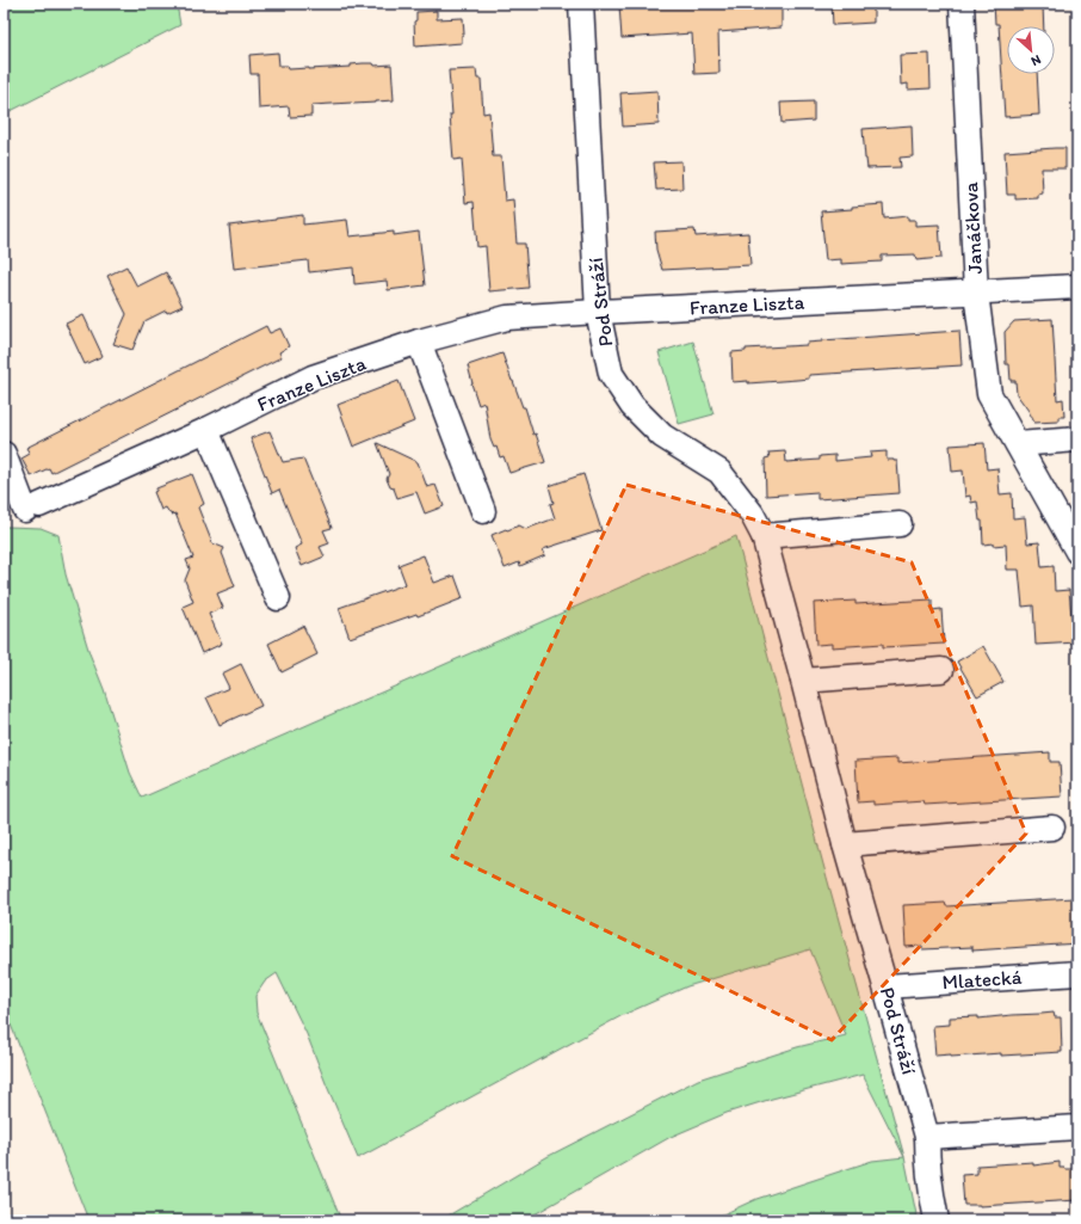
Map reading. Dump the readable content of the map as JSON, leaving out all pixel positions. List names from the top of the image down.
{
  "streets": {
    "street": [
      "Janáčkova",
      "Pod Stráží",
      "Franze Liszta",
      "Mlatecká"
    ]
  },
  "crossings": [
    ["Janáčkova", "Franze Liszta"],
    ["Pod Stráží", "Franze Liszta"],
    ["Pod Stráží", "Mlatecká"]
  ],
  "north": "bottom right"
}
